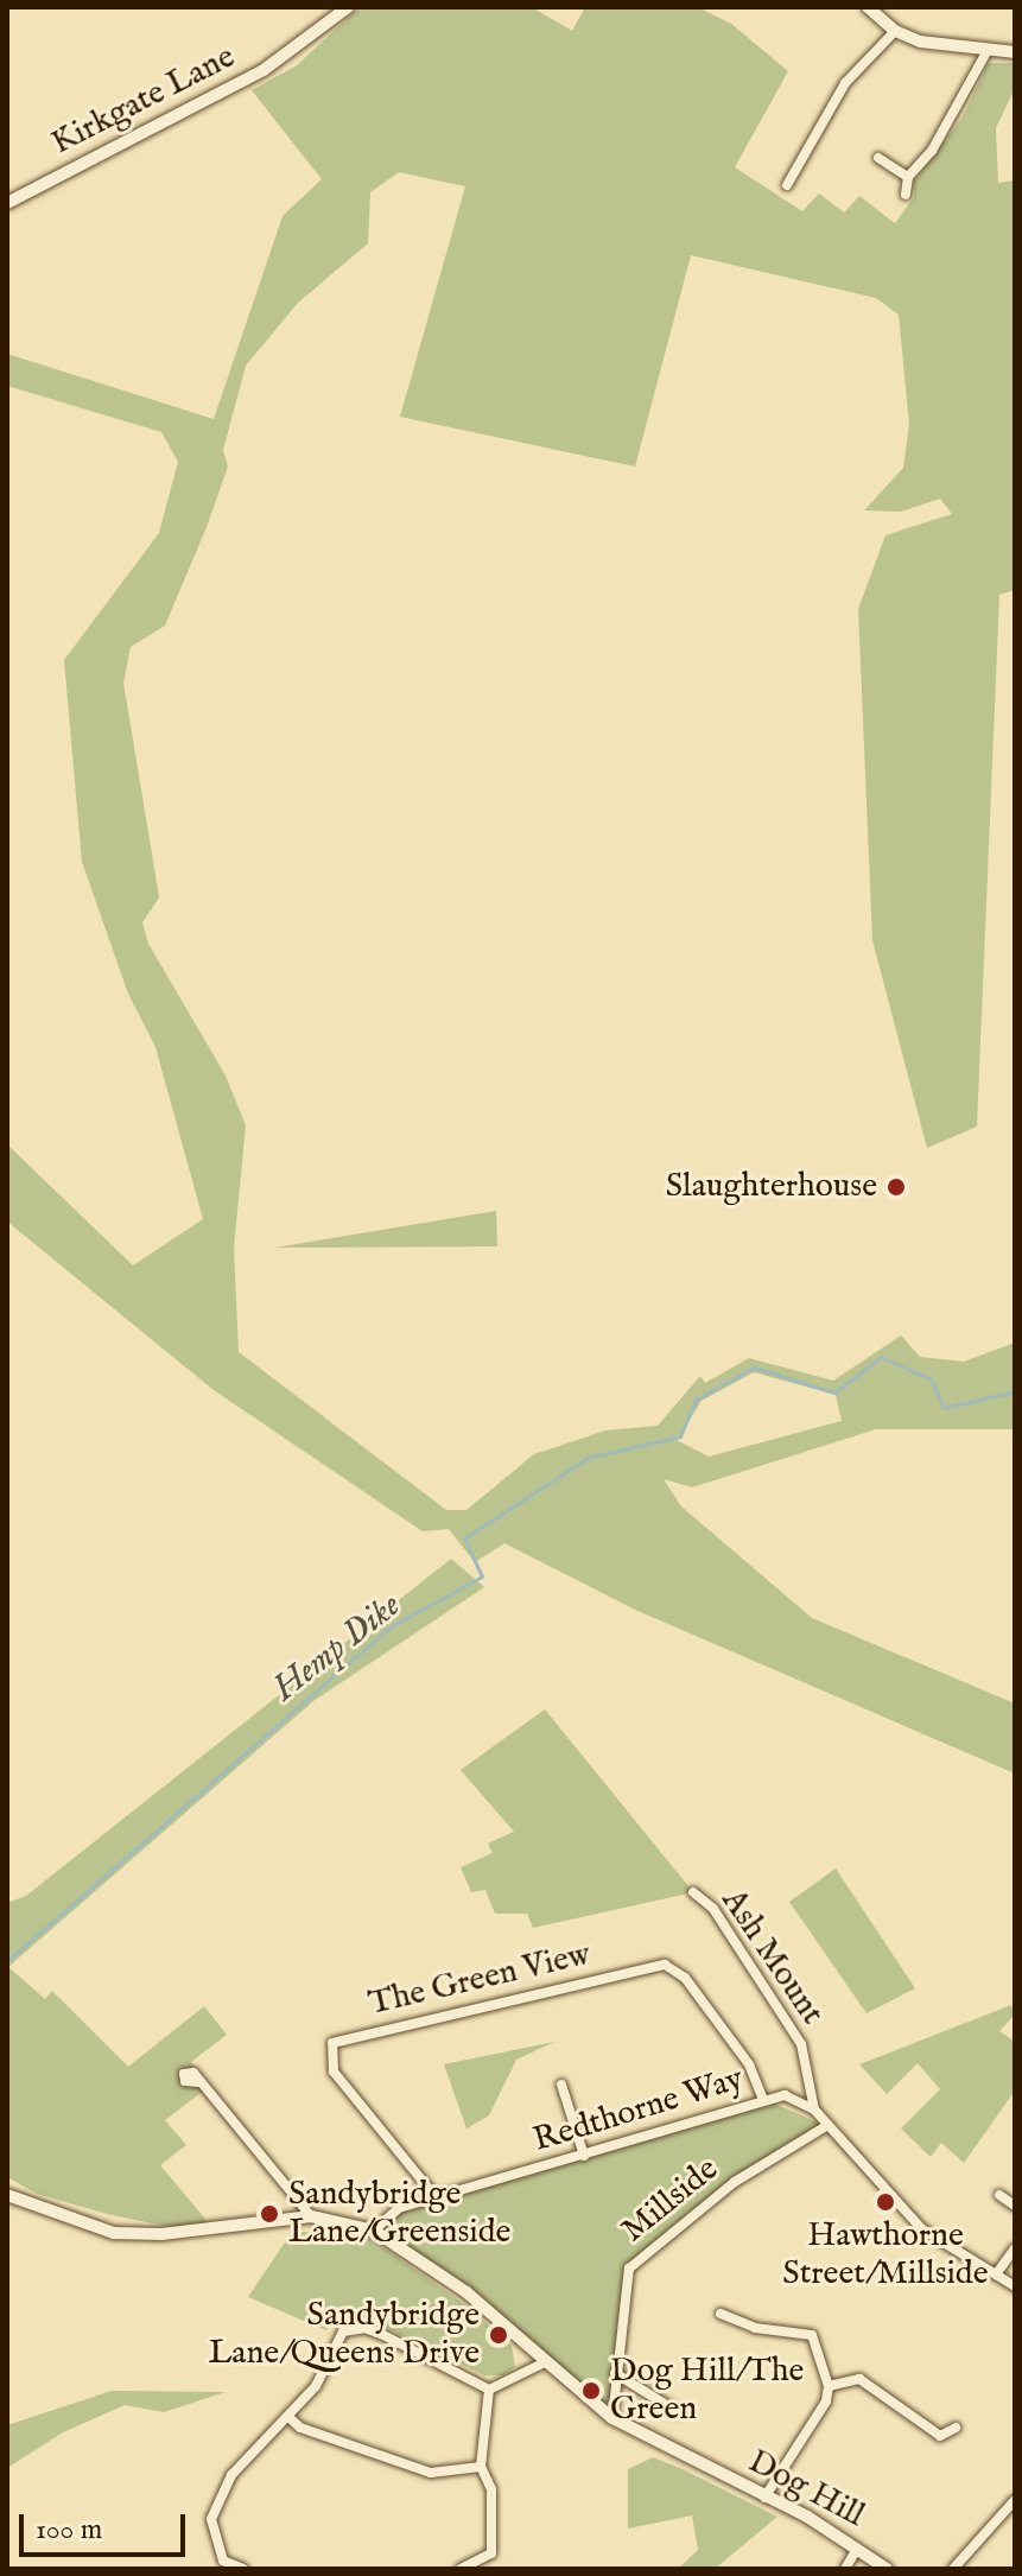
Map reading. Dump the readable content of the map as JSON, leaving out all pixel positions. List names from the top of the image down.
{
  "streets": {
    "street": [
      "Kirkgate Lane",
      "Ash Mount",
      "The Green View",
      "Redthorne Way",
      "Millside",
      "Dog Hill"
    ]
  },
  "crossings": [
    ["Ash Mount", "Redthorne Way"],
    ["The Green View", "Redthorne Way"],
    ["Redthorne Way", "Dog Hill"],
    ["Millside", "Dog Hill"]
  ],
  "water": ["Hemp Dike"],
  "places": [
    "Slaughterhouse",
    "Hawthorne Street/Millside",
    "Sandybridge Lane/Greenside",
    "Sandybridge Lane/Queens Drive",
    "Dog Hill/The Green"
  ],
  "scale_bar": "100 m"
}
